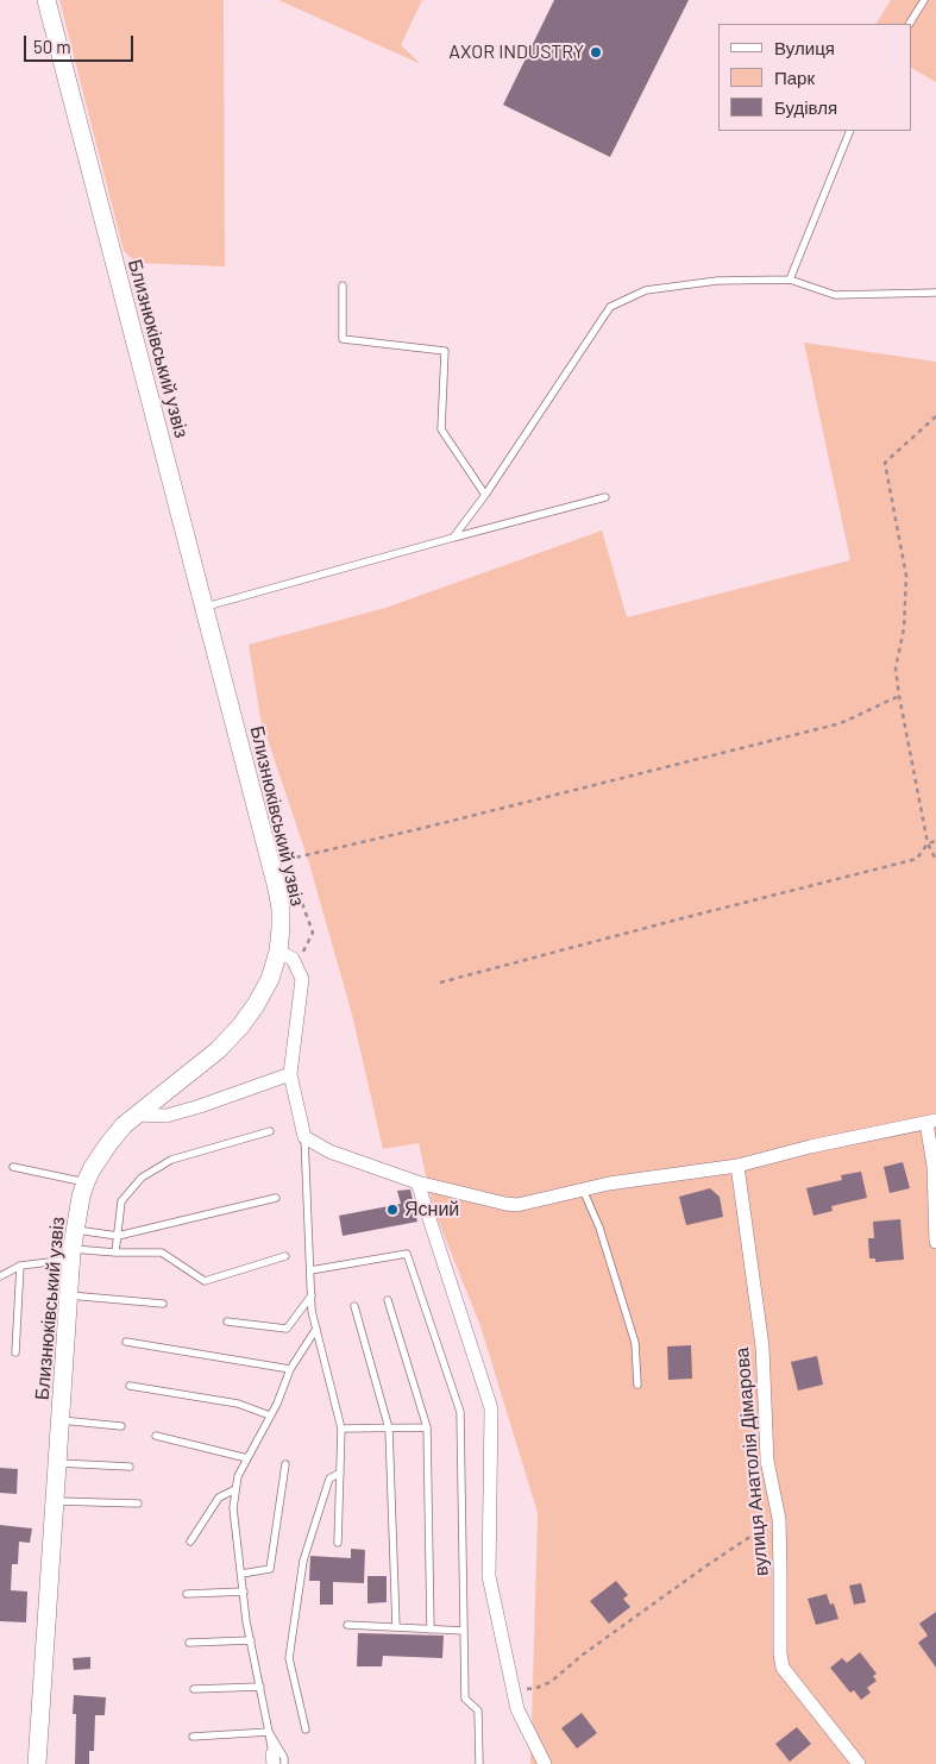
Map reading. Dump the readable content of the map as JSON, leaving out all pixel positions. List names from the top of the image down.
{
  "streets": {
    "street": ["Близнюківський узвіз", "вулиця Анатолія Дімарова"]
  },
  "places": ["AXOR INDUSTRY", "Ясний"],
  "legend": ["Вулиця", "Парк", "Будівля"],
  "scale_bar": "50 m"
}
